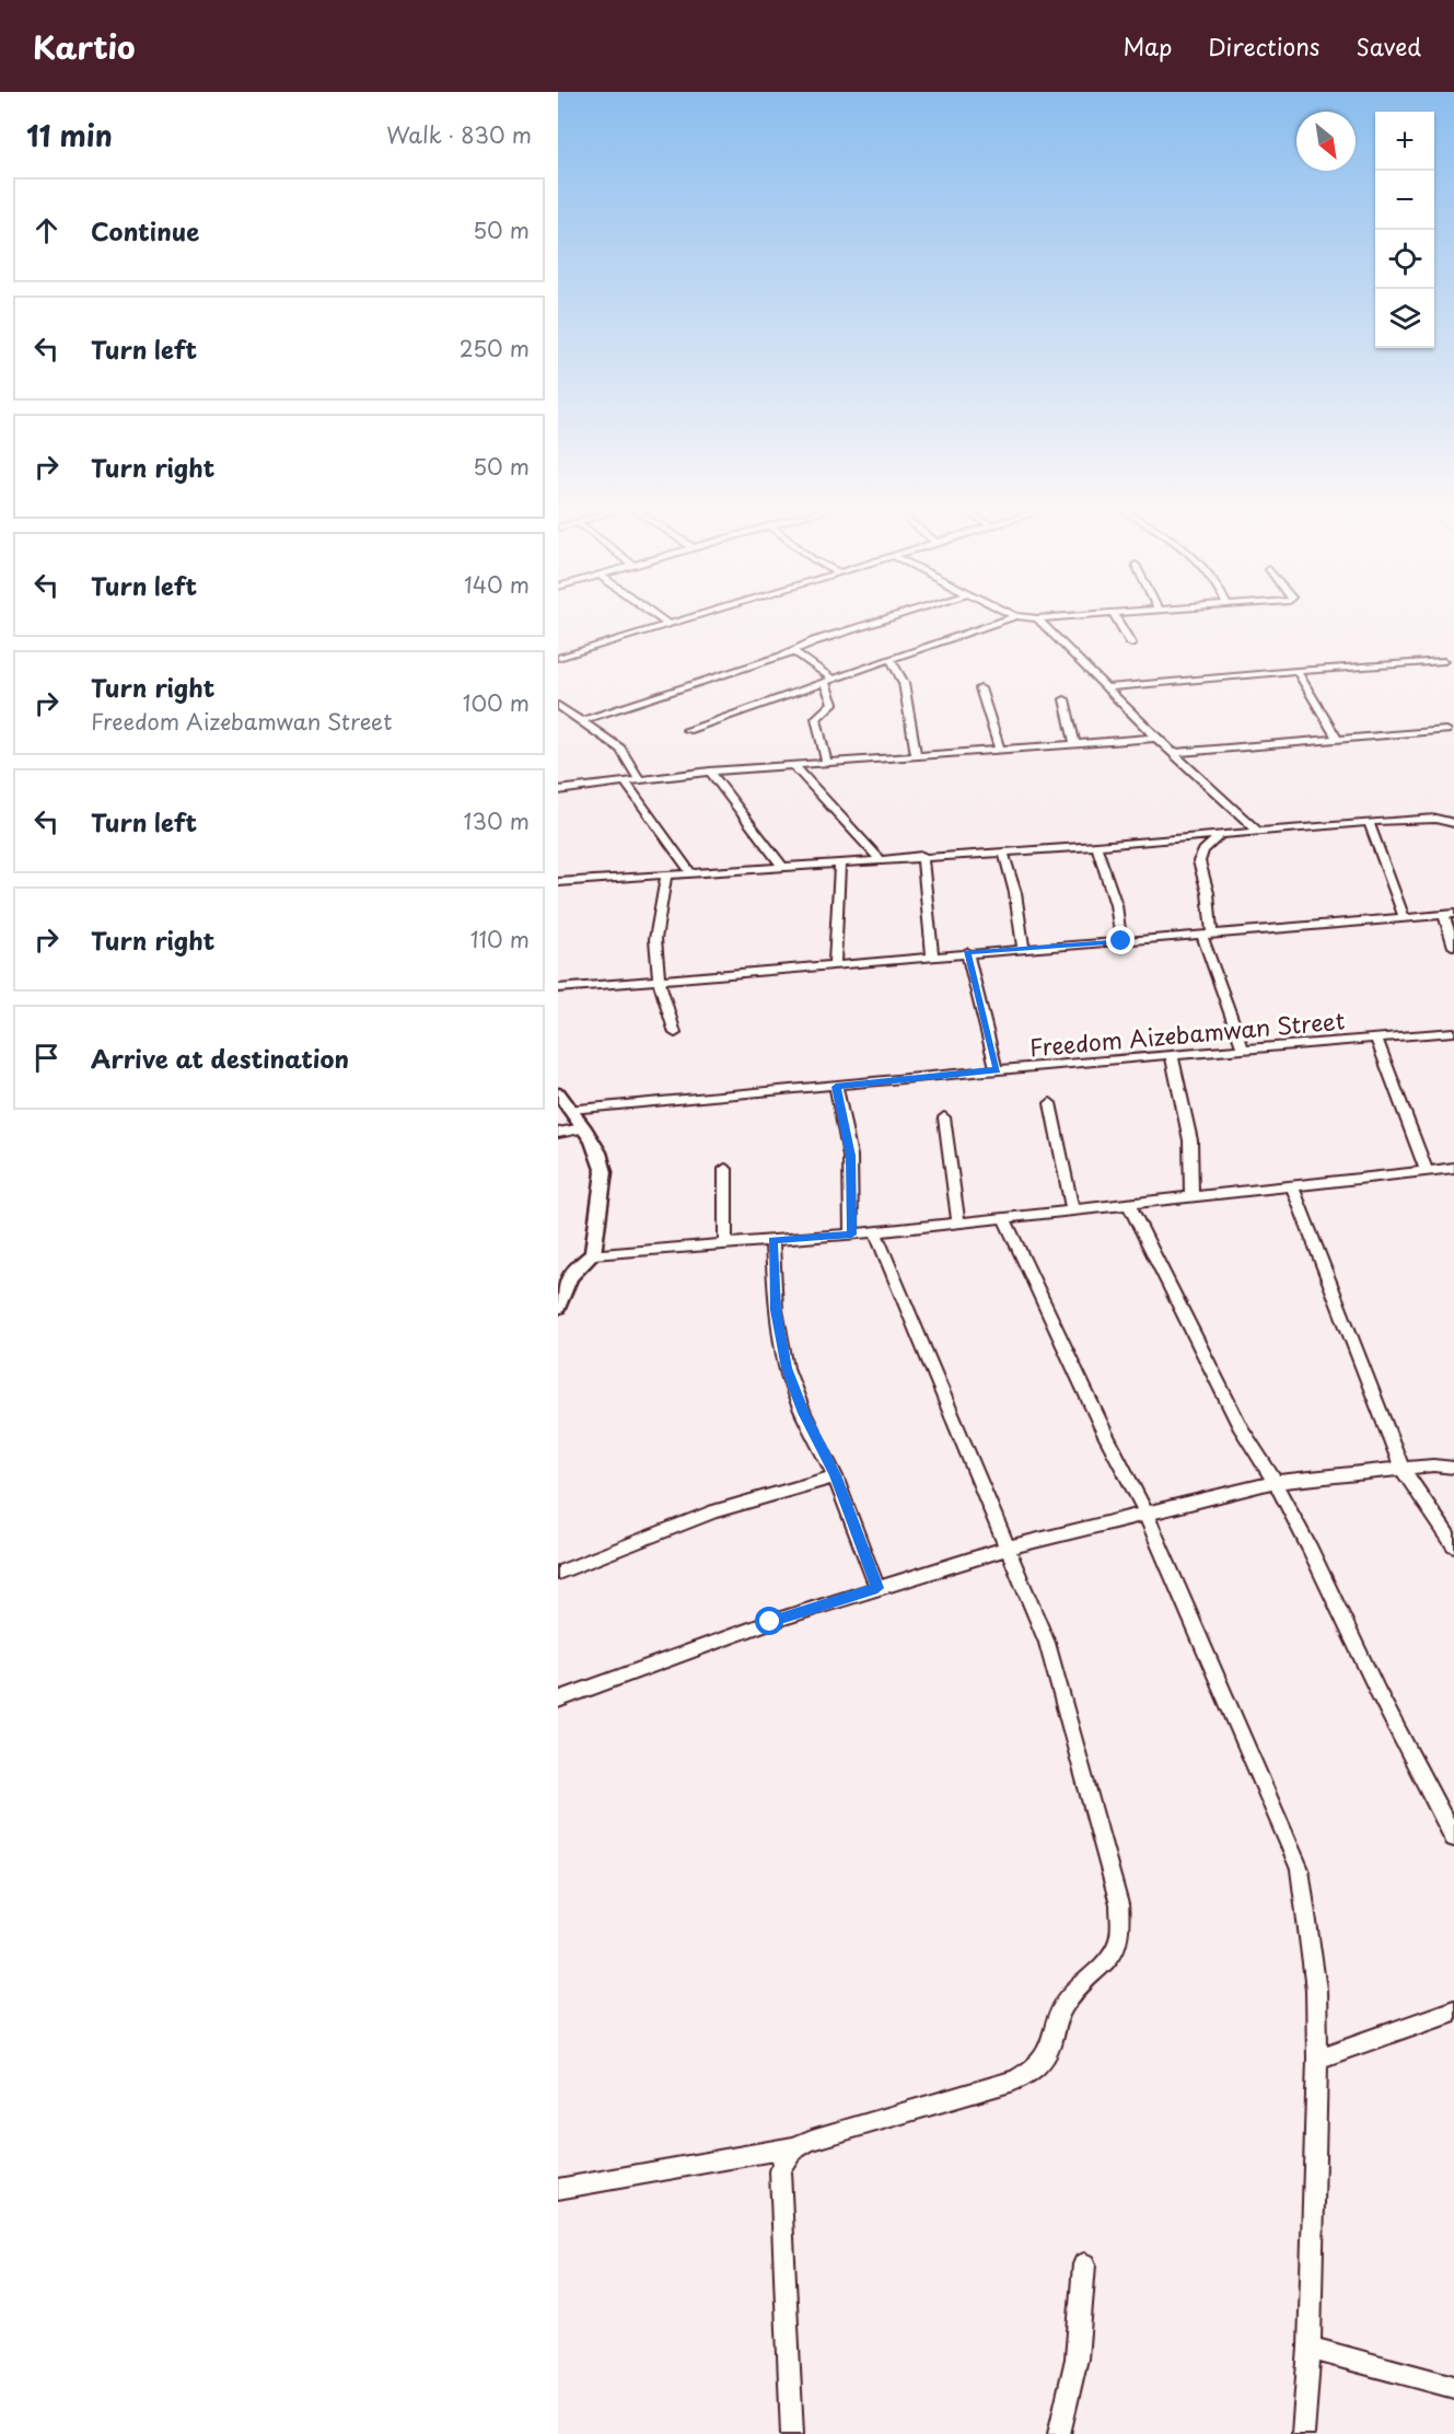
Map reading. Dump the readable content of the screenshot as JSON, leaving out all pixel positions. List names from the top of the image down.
{
  "streets": {
    "street": ["Freedom Aizebamwan Street"]
  },
  "north": "bottom right",
  "page": {
    "header": "Kartio",
    "nav": ["Map", "Directions", "Saved"],
    "heading": ["11 min", "Walk · 830 m"],
    "map_buttons": ["+", "−"],
    "list": [
      ["Continue", "50 m"],
      ["Turn left", "250 m"],
      ["Turn right", "50 m"],
      ["Turn left", "140 m"],
      ["Turn right", "Freedom Aizebamwan Street", "100 m"],
      ["Turn left", "130 m"],
      ["Turn right", "110 m"],
      "Arrive at destination"
    ]
  }
}
